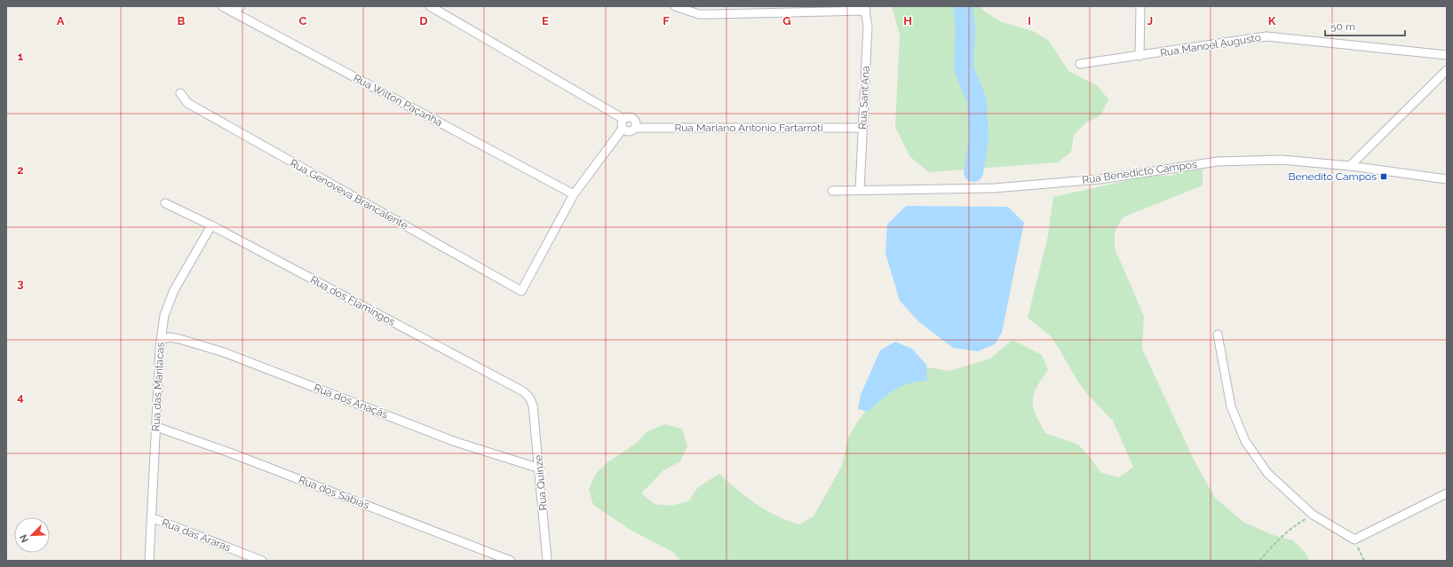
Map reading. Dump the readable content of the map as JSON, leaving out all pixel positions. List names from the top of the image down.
{
  "streets": {
    "street": [
      "Rua Manoel Augusto",
      "Rua Sant’Ana",
      "Rua Wilton Paçanha",
      "Rua Mariano Antonio Fartarroti",
      "Rua Benedicto Campos",
      "Rua Genoveva Brancalente",
      "Rua dos Flamingos",
      "Rua das Maritacas",
      "Rua dos Anaçãs",
      "Rua Quinze",
      "Rua dos Sabiás",
      "Rua das Araras"
    ]
  },
  "crossings": [
    ["Rua Sant’Ana", "Rua Mariano Antonio Fartarroti"],
    ["Rua Sant’Ana", "Rua Benedicto Campos"],
    ["Rua Wilton Paçanha", "Rua Genoveva Brancalente"],
    ["Rua dos Flamingos", "Rua das Maritacas"],
    ["Rua dos Flamingos", "Rua Quinze"],
    ["Rua das Maritacas", "Rua dos Anaçãs"],
    ["Rua das Maritacas", "Rua dos Sabiás"],
    ["Rua das Maritacas", "Rua das Araras"],
    ["Rua dos Anaçãs", "Rua Quinze"]
  ],
  "places": {
    "transit": ["Benedito Campos"]
  },
  "scale_bar": "50 m",
  "north": "bottom left",
  "grid": {
    "columns": [
      "A",
      "B",
      "C",
      "D",
      "E",
      "F",
      "G",
      "H",
      "I",
      "J",
      "K"
    ],
    "rows": [
      "1",
      "2",
      "3",
      "4"
    ]
  }
}
